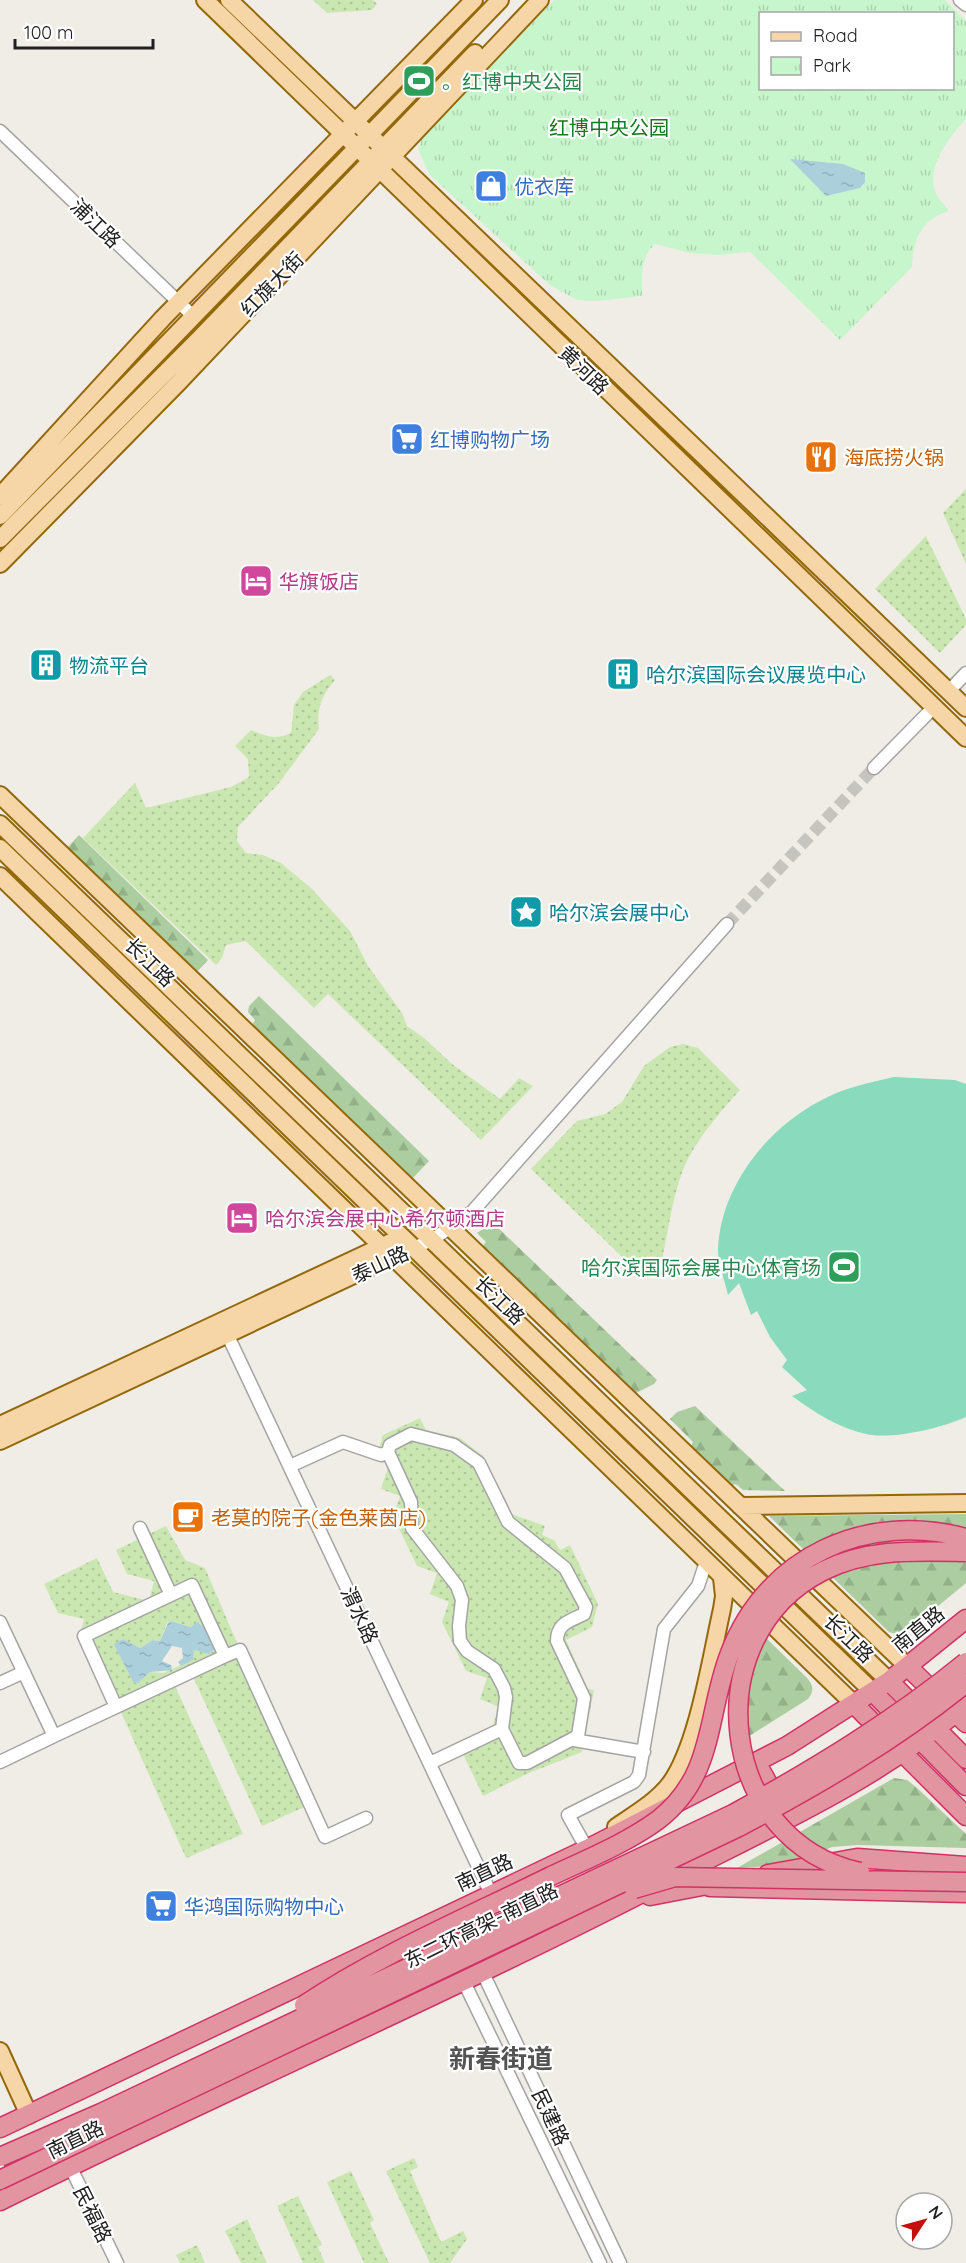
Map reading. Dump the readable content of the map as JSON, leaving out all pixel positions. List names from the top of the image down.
{
  "streets": {
    "highway": ["长江路", "南直路", "东二环高架-南直路"],
    "main road": ["红旗大街", "黄河路", "泰山路"],
    "street": [
      "浦江路",
      "渭水路",
      "民建路",
      "民福路"
    ]
  },
  "crossings": [
    ["浦江路", "红旗大街"],
    ["红旗大街", "黄河路"],
    ["长江路", "泰山路"],
    ["长江路", "南直路"],
    ["泰山路", "渭水路"],
    ["渭水路", "南直路"],
    ["南直路", "民建路"],
    ["南直路", "民福路"]
  ],
  "districts": ["新春街道"],
  "parks": ["红博中央公园"],
  "places": {
    "sports": ["。红博中央公园", "哈尔滨国际会展中心体育场"],
    "shop": ["优衣库"],
    "supermarket": ["红博购物广场", "华鸿国际购物中心"],
    "restaurant": ["海底捞火锅"],
    "hotel": ["华旗饭店", "哈尔滨会展中心希尔顿酒店"],
    "building": ["物流平台", "哈尔滨国际会议展览中心"],
    "place": ["哈尔滨会展中心"],
    "cafe": ["老莫的院子(金色莱茵店)"]
  },
  "legend": ["Road", "Park"],
  "scale_bar": "100 m",
  "north": "top right"
}
